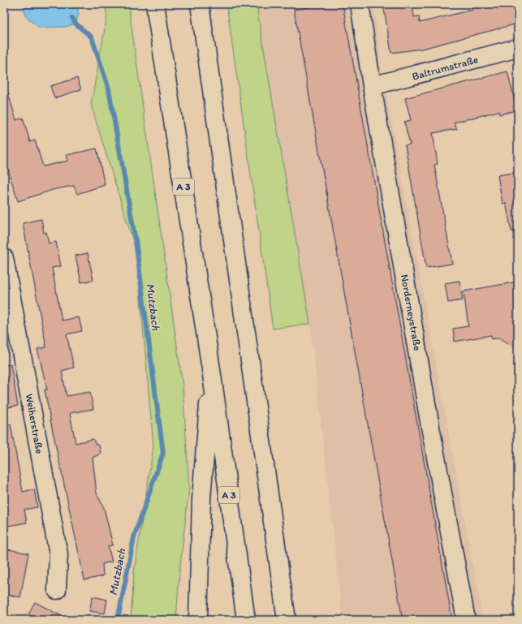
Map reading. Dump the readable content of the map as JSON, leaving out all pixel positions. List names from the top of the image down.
{
  "streets": {
    "main road": [
      "Baltrumstraße",
      "A 3",
      "Norderneystraße",
      "Weiherstraße"
    ]
  },
  "crossings": [
    ["Baltrumstraße", "Norderneystraße"]
  ],
  "water": ["Mutzbach"]
}
